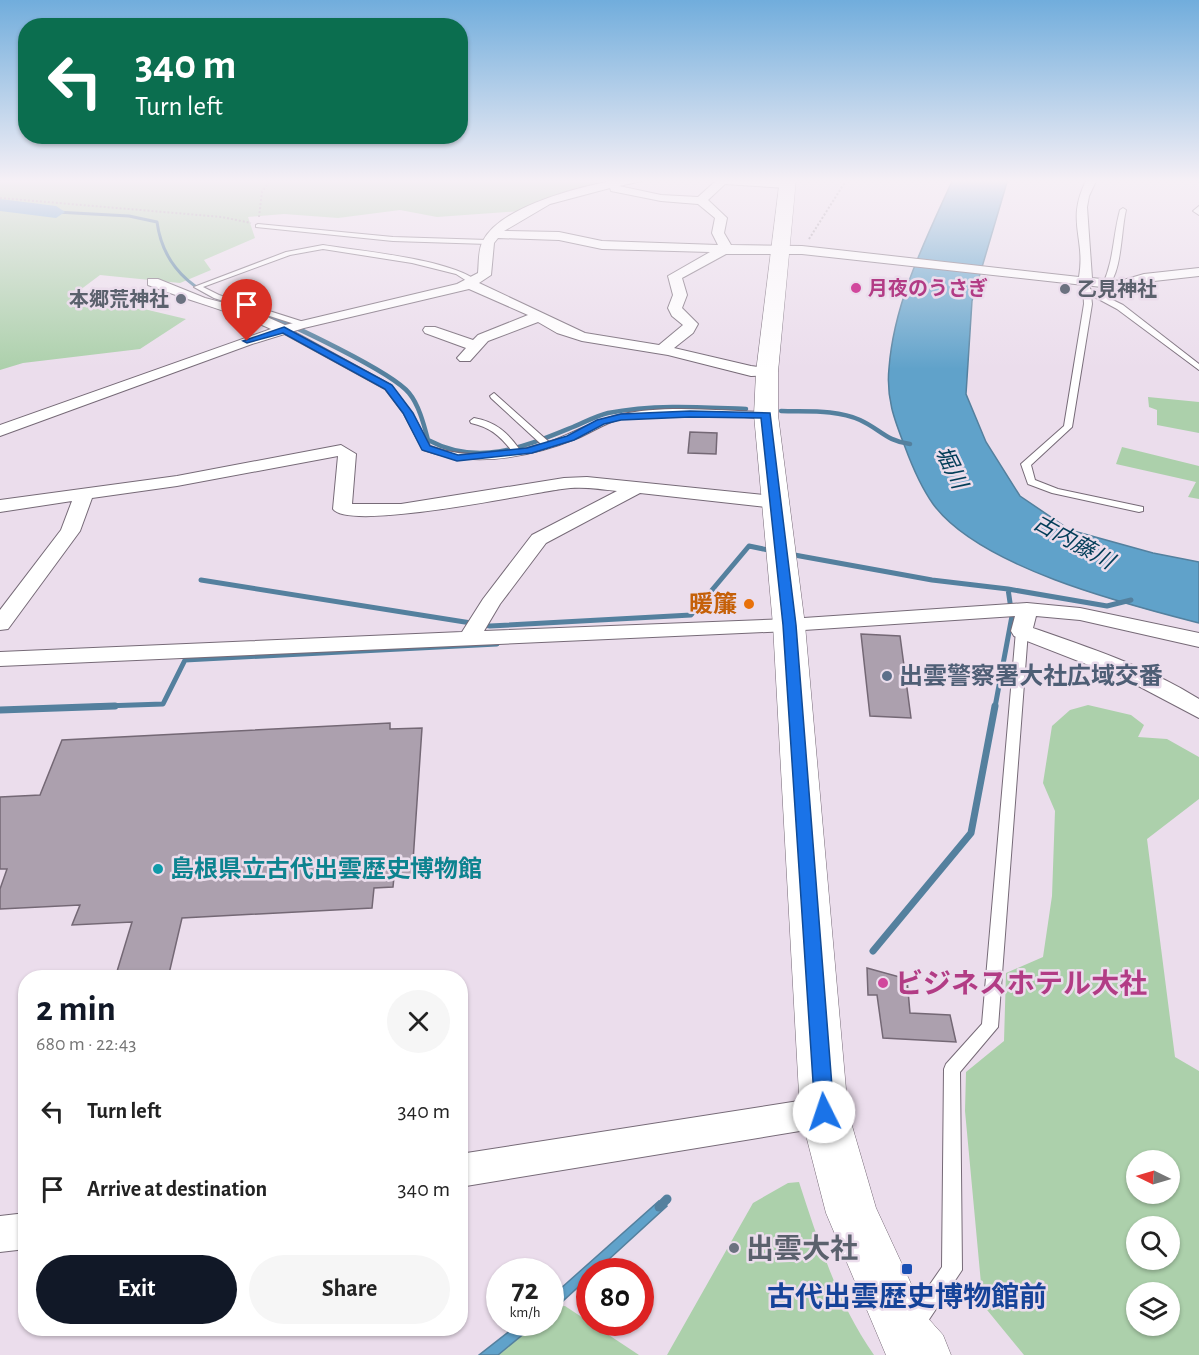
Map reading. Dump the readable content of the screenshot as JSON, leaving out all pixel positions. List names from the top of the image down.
{
  "water": ["堀川", "古内藤川"],
  "places": {
    "other": [
      "月夜のうさぎ",
      "乙見神社",
      "本郷荒神社",
      "暖簾",
      "出雲警察署大社広域交番",
      "島根県立古代出雲歴史博物館",
      "ビジネスホテル大社",
      "出雲大社"
    ],
    "transit": ["古代出雲歴史博物館前"]
  },
  "north": "left",
  "page": {
    "turn": ["340 m", "Turn left"],
    "heading": ["2 min", "680 m · 22:43"],
    "list": [
      {
        "name": "Turn left",
        "value": "340 m"
      },
      {
        "name": "Arrive at destination",
        "value": "340 m"
      }
    ],
    "buttons": ["Exit", "Share"],
    "speed": "72 km/h",
    "limit": "80"
  }
}
